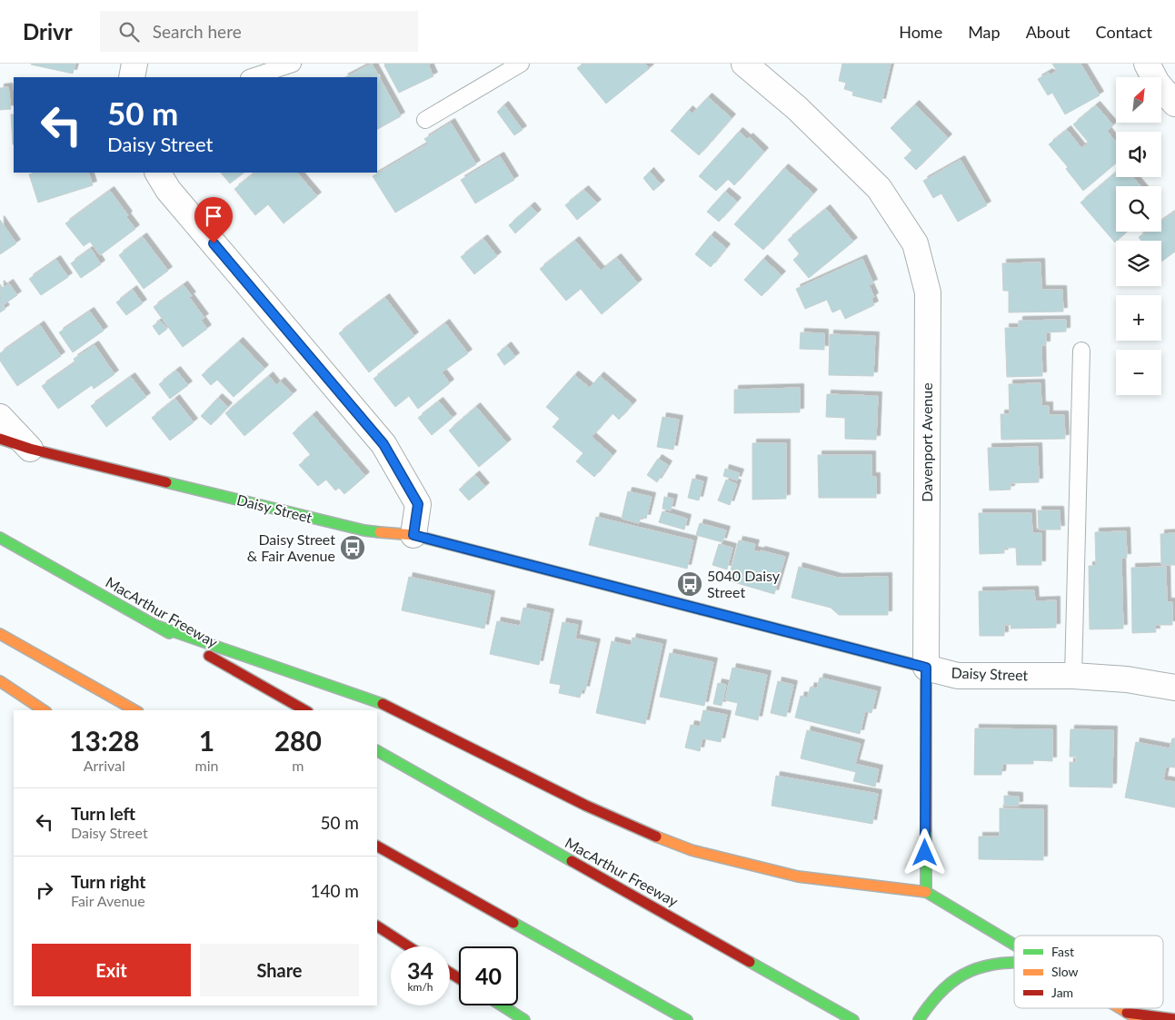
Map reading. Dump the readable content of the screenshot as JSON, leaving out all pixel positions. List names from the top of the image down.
{
  "streets": {
    "main road": ["Davenport Avenue", "Daisy Street", "MacArthur Freeway"]
  },
  "crossings": [
    ["Davenport Avenue", "Daisy Street"]
  ],
  "places": {
    "bus stop": ["Daisy Street & Fair Avenue", "5040 Daisy Street"]
  },
  "legend": ["Fast", "Slow", "Jam"],
  "north": "top right",
  "page": {
    "header": "Drivr",
    "search": "Search here",
    "nav": [
      "Home",
      "Map",
      "About",
      "Contact"
    ],
    "map_buttons": ["+", "−"],
    "turn": ["50 m", "Daisy Street"],
    "eta": [
      "13:28",
      "Arrival",
      "1",
      "min",
      "280",
      "m"
    ],
    "list": [
      {
        "name": "Turn left",
        "note": "Daisy Street",
        "value": "50 m"
      },
      {
        "name": "Turn right",
        "note": "Fair Avenue",
        "value": "140 m"
      }
    ],
    "buttons": ["Exit", "Share"],
    "speed": "34 km/h",
    "limit": "40"
  }
}
